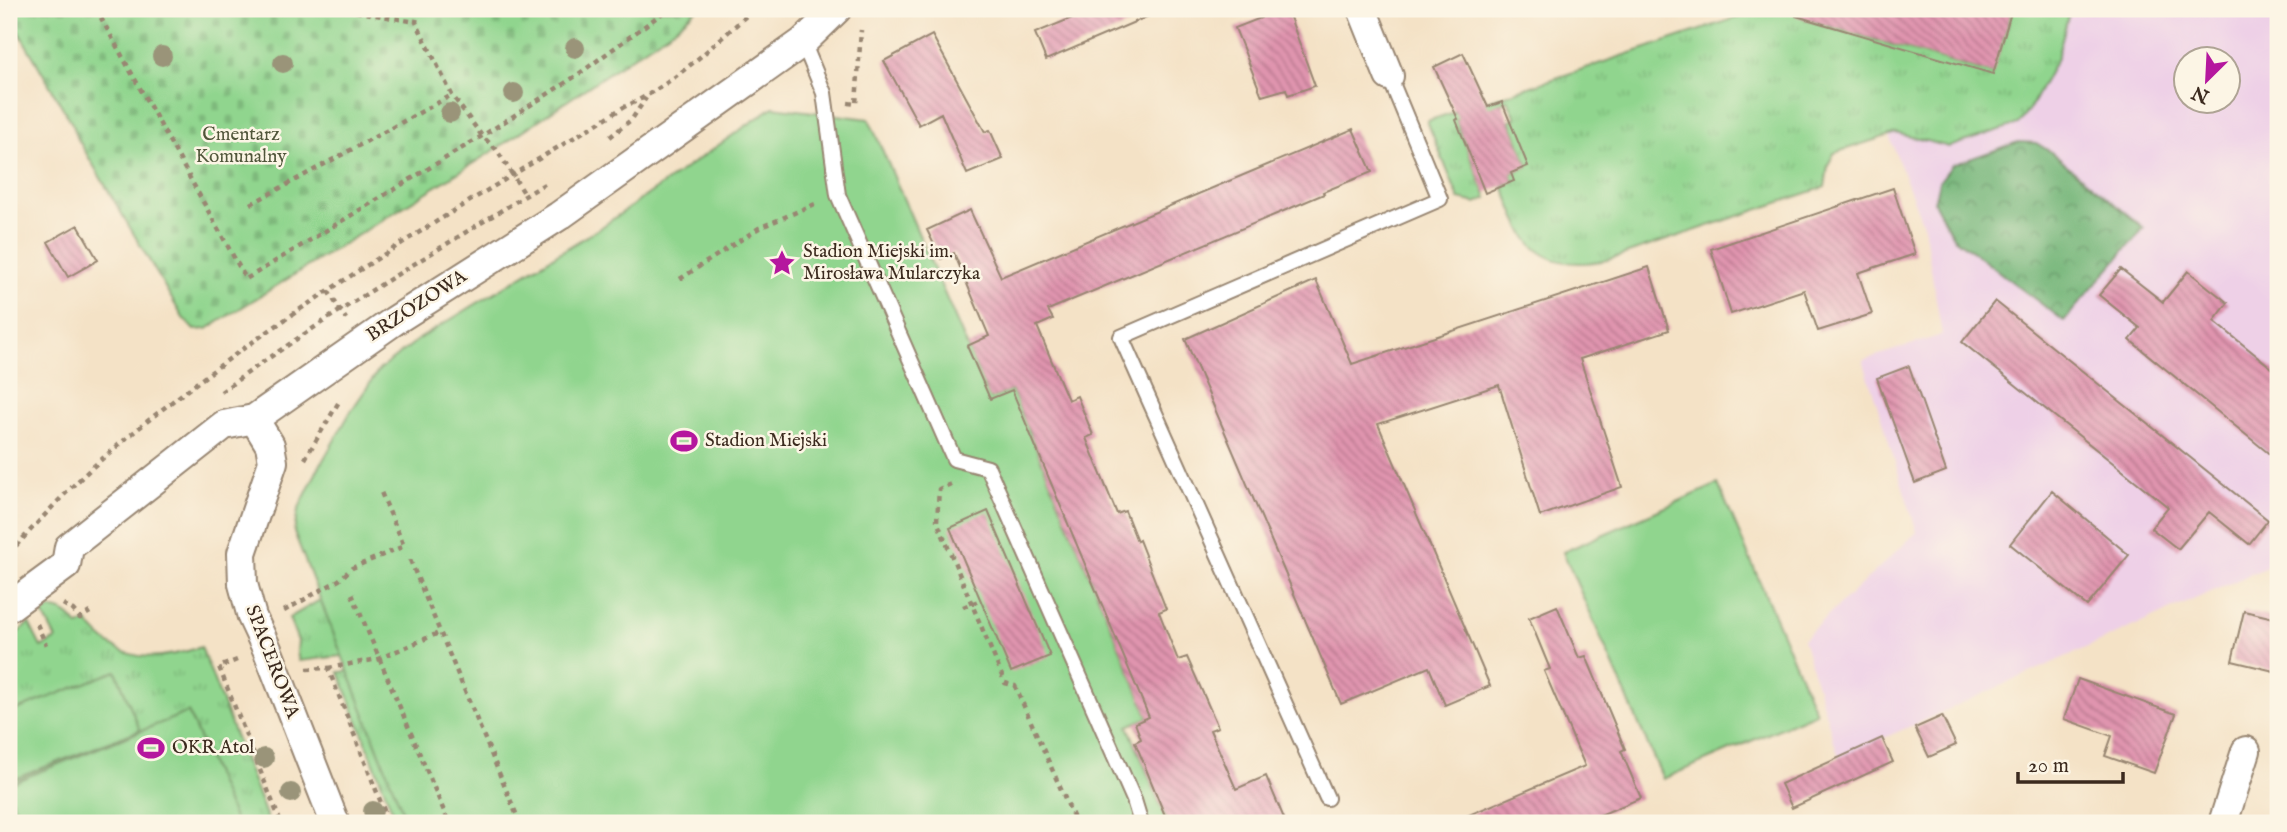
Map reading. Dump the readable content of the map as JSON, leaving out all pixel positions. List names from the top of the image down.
{
  "streets": {
    "street": ["BRZOZOWA", "SPACEROWA"]
  },
  "crossings": [
    ["BRZOZOWA", "SPACEROWA"]
  ],
  "parks": ["Cmentarz Komunalny"],
  "places": {
    "place": ["Stadion Miejski im. Mirosława Mularczyka"],
    "sports": ["Stadion Miejski", "OKR Atol"]
  },
  "scale_bar": "20 m",
  "north": "bottom left"
}
